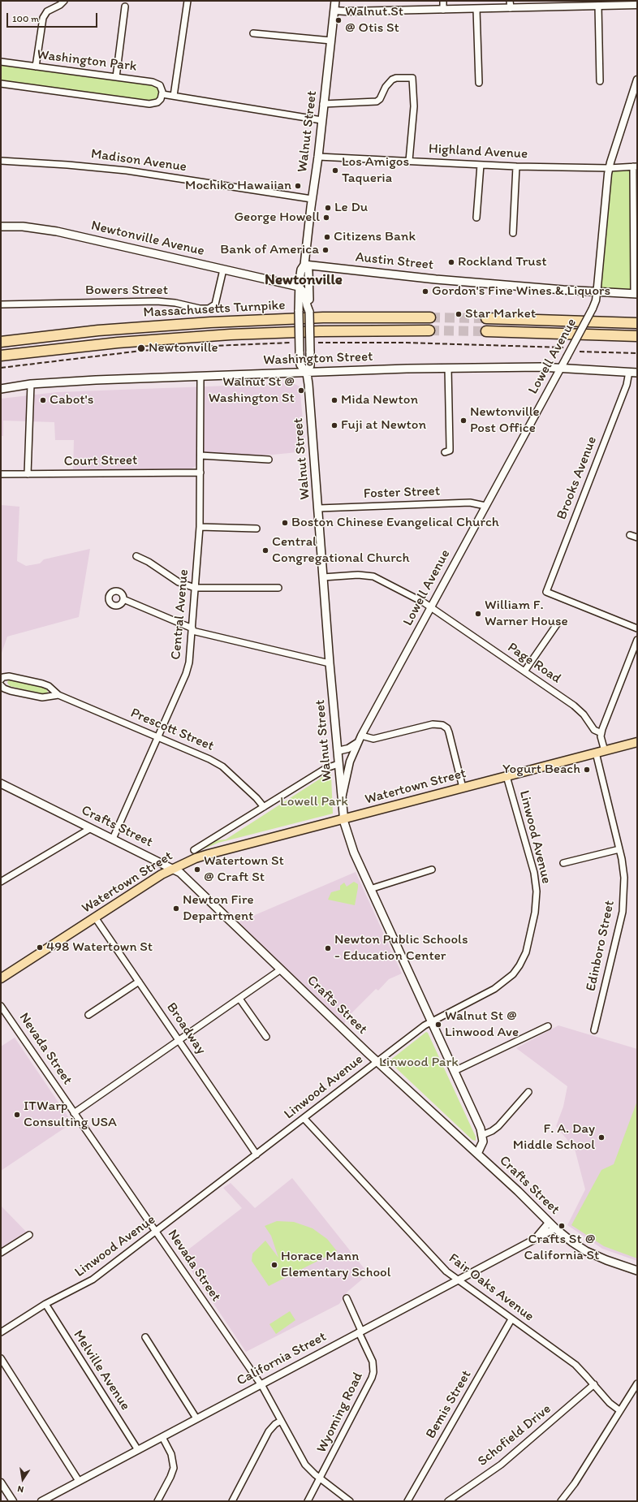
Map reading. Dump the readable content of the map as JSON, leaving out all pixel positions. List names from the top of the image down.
{
  "streets": {
    "highway": ["Massachusetts Turnpike"],
    "main road": [
      "Walnut Street",
      "Newtonville Avenue",
      "Austin Street",
      "Washington Street",
      "Watertown Street",
      "Crafts Street"
    ],
    "street": [
      "Washington Park",
      "Highland Avenue",
      "Madison Avenue",
      "Bowers Street",
      "Lowell Avenue",
      "Court Street",
      "Brooks Avenue",
      "Foster Street",
      "Central Avenue",
      "Page Road",
      "Prescott Street",
      "Linwood Avenue",
      "Edinboro Street",
      "Broadway",
      "Nevada Street",
      "Fair Oaks Avenue",
      "California Street",
      "Melville Avenue",
      "Bemis Street",
      "Wyoming Road",
      "Schofield Drive"
    ]
  },
  "crossings": [
    ["Walnut Street", "Highland Avenue"],
    ["Walnut Street", "Madison Avenue"],
    ["Walnut Street", "Newtonville Avenue"],
    ["Walnut Street", "Austin Street"],
    ["Walnut Street", "Lowell Avenue"],
    ["Walnut Street", "Washington Street"],
    ["Walnut Street", "Foster Street"],
    ["Walnut Street", "Page Road"],
    ["Walnut Street", "Watertown Street"],
    ["Walnut Street", "Linwood Avenue"],
    ["Highland Avenue", "Lowell Avenue"],
    ["Newtonville Avenue", "Bowers Street"],
    ["Austin Street", "Lowell Avenue"],
    ["Lowell Avenue", "Washington Street"],
    ["Lowell Avenue", "Foster Street"],
    ["Lowell Avenue", "Page Road"],
    ["Washington Street", "Brooks Avenue"],
    ["Washington Street", "Central Avenue"],
    ["Court Street", "Central Avenue"],
    ["Central Avenue", "Prescott Street"],
    ["Central Avenue", "Crafts Street"],
    ["Watertown Street", "Crafts Street"],
    ["Watertown Street", "Linwood Avenue"],
    ["Watertown Street", "Edinboro Street"],
    ["Watertown Street", "Broadway"],
    ["Crafts Street", "Linwood Avenue"],
    ["Crafts Street", "California Street"],
    ["Linwood Avenue", "Broadway"],
    ["Linwood Avenue", "Nevada Street"],
    ["Linwood Avenue", "Fair Oaks Avenue"],
    ["Linwood Avenue", "Melville Avenue"],
    ["Nevada Street", "California Street"],
    ["Nevada Street", "Wyoming Road"],
    ["Fair Oaks Avenue", "California Street"],
    ["Fair Oaks Avenue", "Bemis Street"],
    ["Fair Oaks Avenue", "Schofield Drive"],
    ["California Street", "Melville Avenue"],
    ["California Street", "Wyoming Road"]
  ],
  "districts": ["Newtonville"],
  "parks": ["Lowell Park", "Linwood Park"],
  "places": [
    "Walnut St @ Otis St",
    "Los Amigos Taqueria",
    "Mochiko Hawaiian",
    "Le Du",
    "George Howell",
    "Citizens Bank",
    "Bank of America",
    "Rockland Trust",
    "Gordon's Fine Wines & Liquors",
    "Star Market",
    "Newtonville",
    "Walnut St @ Washington St",
    "Cabot's",
    "Mida Newton",
    "Newtonville Post Office",
    "Fuji at Newton",
    "Boston Chinese Evangelical Church",
    "Central Congregational Church",
    "William F. Warner House",
    "Yogurt Beach",
    "Watertown St @ Craft St",
    "Newton Fire Department",
    "498 Watertown St",
    "Newton Public Schools - Education Center",
    "Walnut St @ Linwood Ave",
    "ITWarp Consulting USA",
    "F. A. Day Middle School",
    "Crafts St @ California St",
    "Horace Mann Elementary School"
  ],
  "scale_bar": "100 m",
  "north": "bottom"
}
